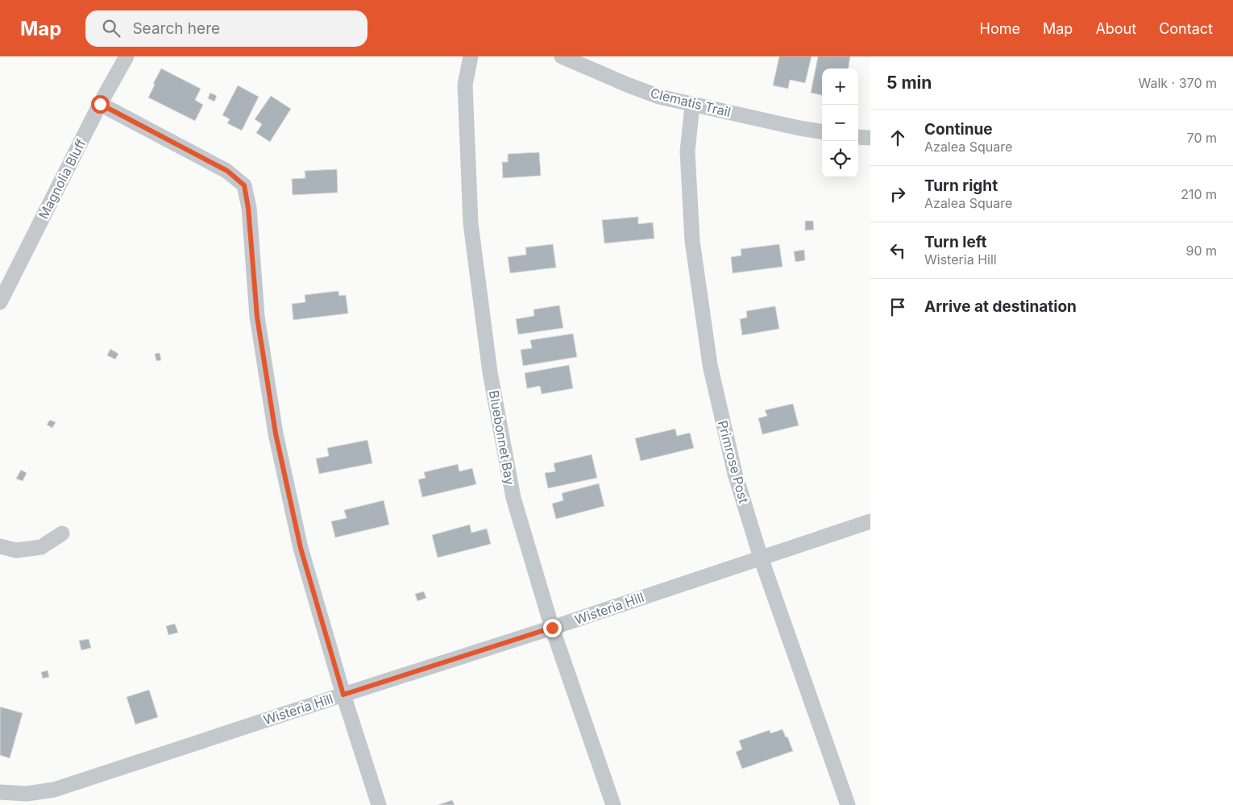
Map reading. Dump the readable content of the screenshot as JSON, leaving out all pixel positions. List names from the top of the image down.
{
  "streets": {
    "street": [
      "Clematis Trail",
      "Magnolia Bluff",
      "Bluebonnet Bay",
      "Primrose Post",
      "Wisteria Hill"
    ]
  },
  "crossings": [
    ["Clematis Trail", "Primrose Post"],
    ["Bluebonnet Bay", "Wisteria Hill"],
    ["Primrose Post", "Wisteria Hill"]
  ],
  "page": {
    "header": "Map",
    "search": "Search here",
    "nav": [
      "Home",
      "Map",
      "About",
      "Contact"
    ],
    "heading": ["5 min", "Walk · 370 m"],
    "map_buttons": ["+", "−"],
    "list": [
      ["Continue", "Azalea Square", "70 m"],
      ["Turn right", "Azalea Square", "210 m"],
      ["Turn left", "Wisteria Hill", "90 m"],
      "Arrive at destination"
    ]
  }
}
